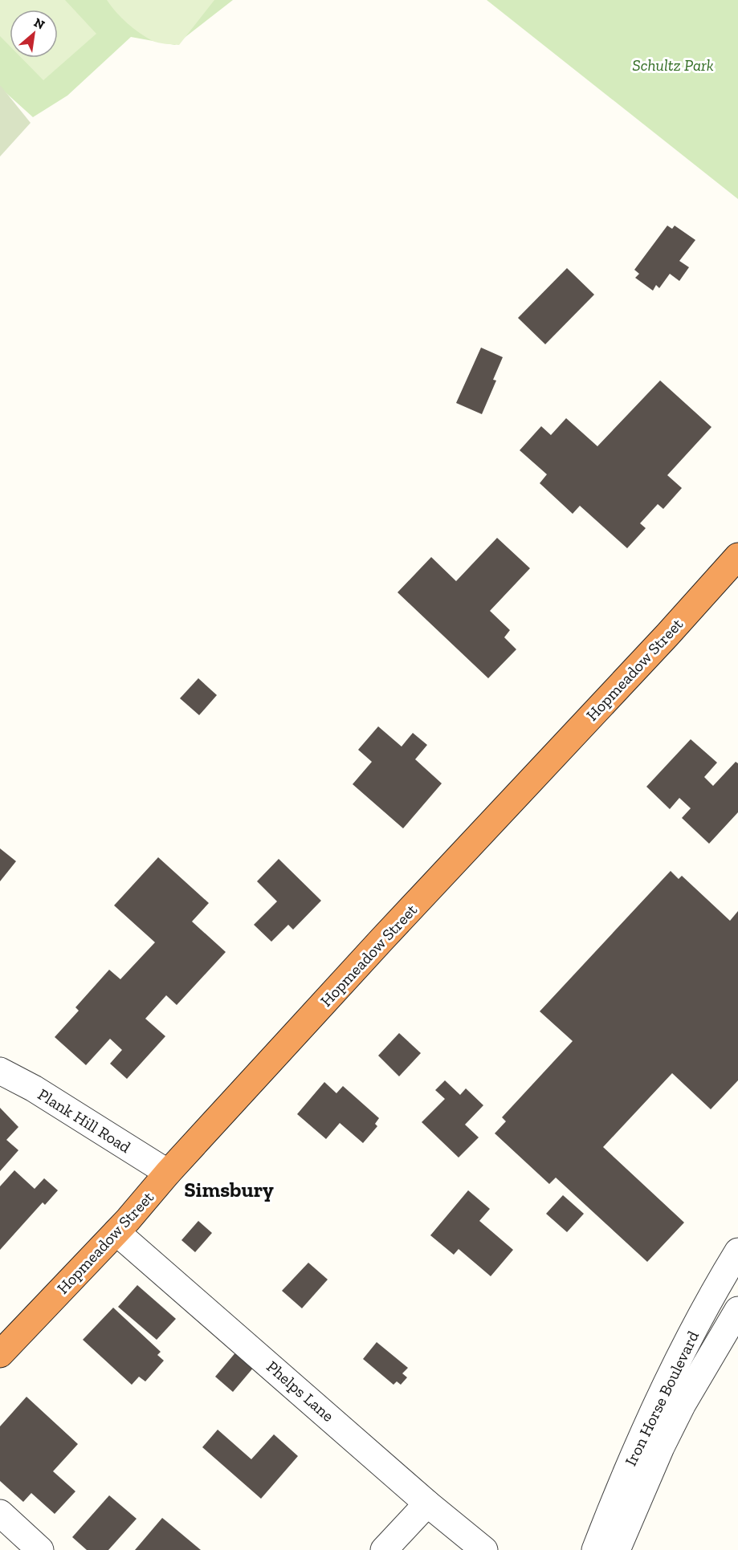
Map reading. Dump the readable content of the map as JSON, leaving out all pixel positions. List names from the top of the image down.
{
  "streets": {
    "highway": ["Hopmeadow Street"],
    "street": ["Plank Hill Road", "Phelps Lane", "Iron Horse Boulevard"]
  },
  "crossings": [
    ["Hopmeadow Street", "Plank Hill Road"],
    ["Hopmeadow Street", "Phelps Lane"]
  ],
  "districts": ["Simsbury"],
  "parks": ["Schultz Park"],
  "north": "top right"
}
